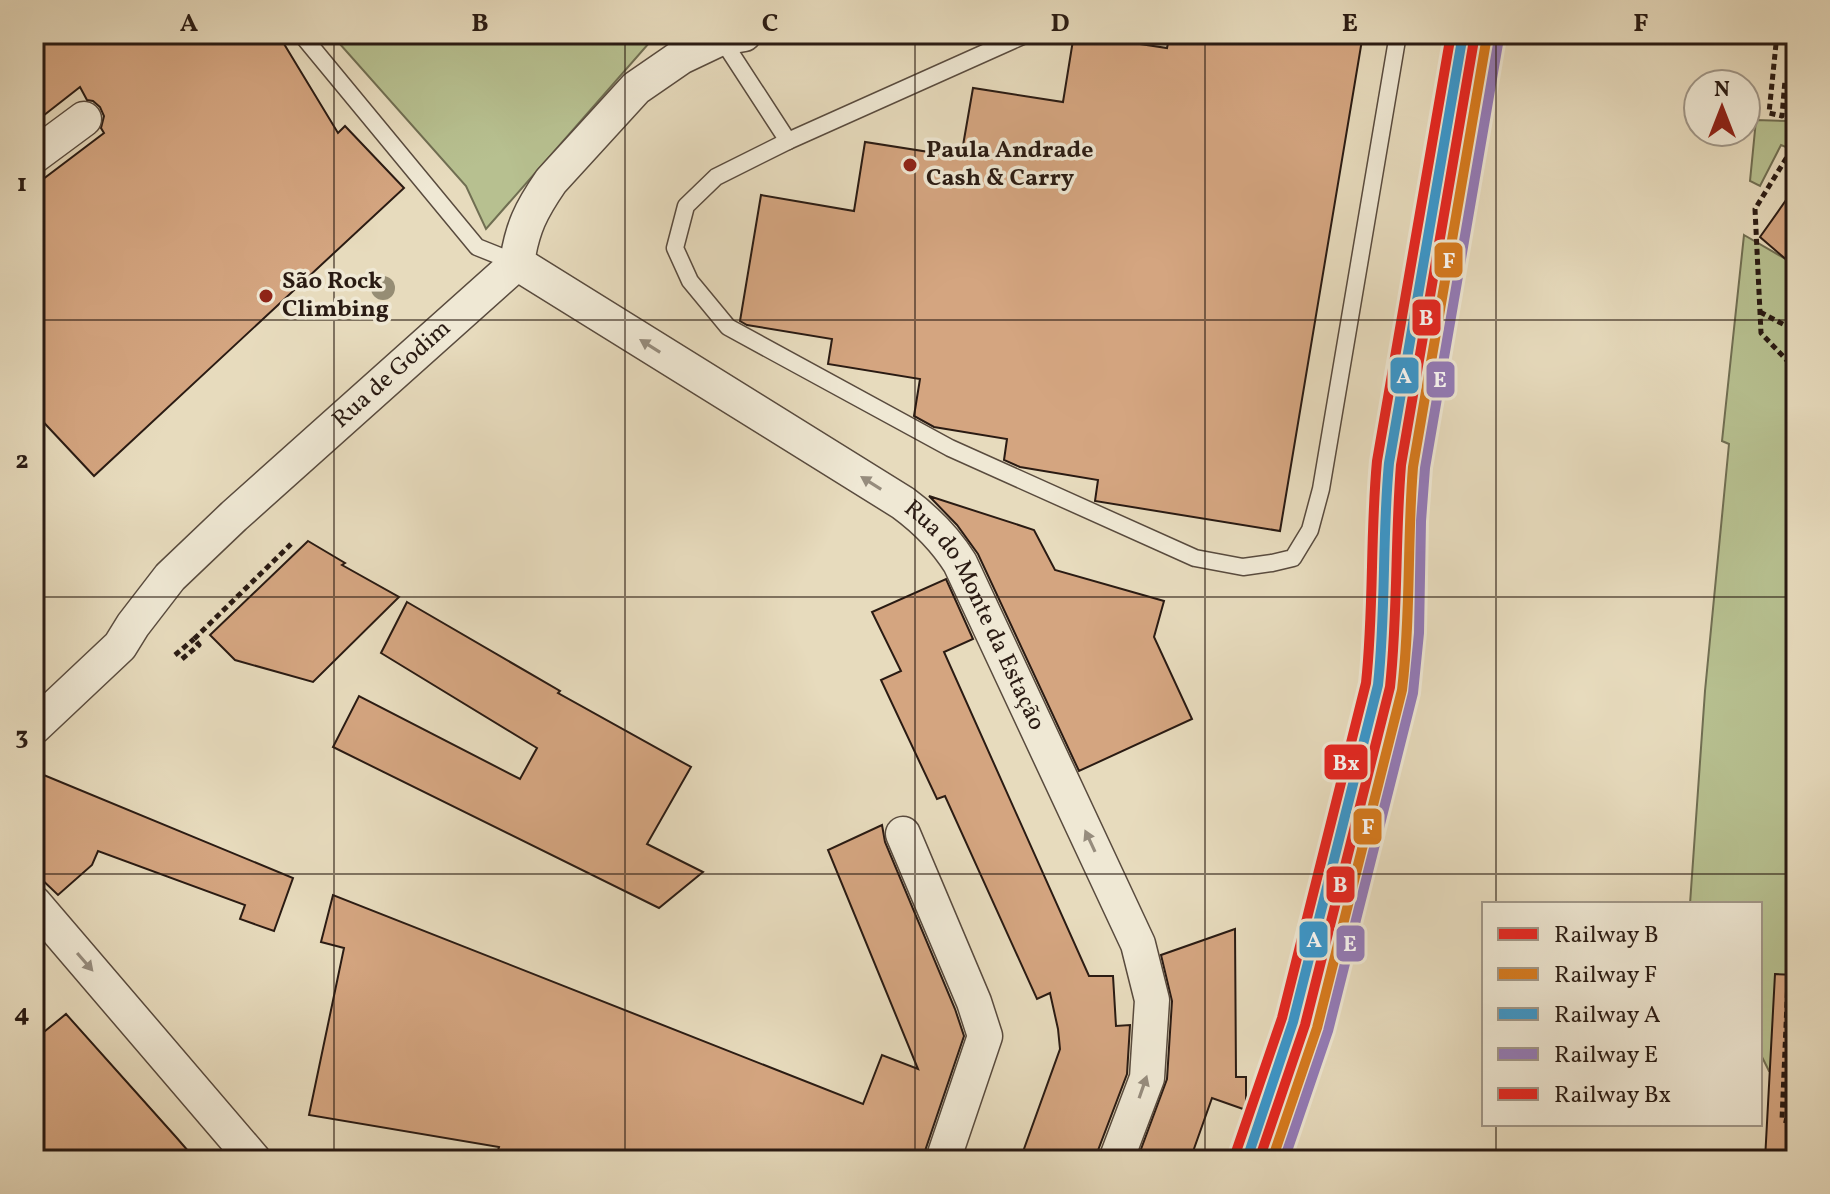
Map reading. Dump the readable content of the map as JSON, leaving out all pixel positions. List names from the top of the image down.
{
  "streets": {
    "street": ["Rua de Godim", "Rua do Monte da Estação"]
  },
  "crossings": [
    ["Rua de Godim", "Rua do Monte da Estação"]
  ],
  "one_way": ["Rua do Monte da Estação"],
  "places": ["Paula Andrade Cash & Carry", "São Rock Climbing"],
  "lines": [
    "rail line B",
    "rail line A",
    "rail line Bx",
    "rail line F",
    "rail line E"
  ],
  "legend": [
    "Railway B",
    "Railway F",
    "Railway A",
    "Railway E",
    "Railway Bx"
  ],
  "north": "top",
  "grid": {
    "columns": [
      "A",
      "B",
      "C",
      "D",
      "E",
      "F"
    ],
    "rows": [
      "1",
      "2",
      "3",
      "4"
    ]
  }
}
